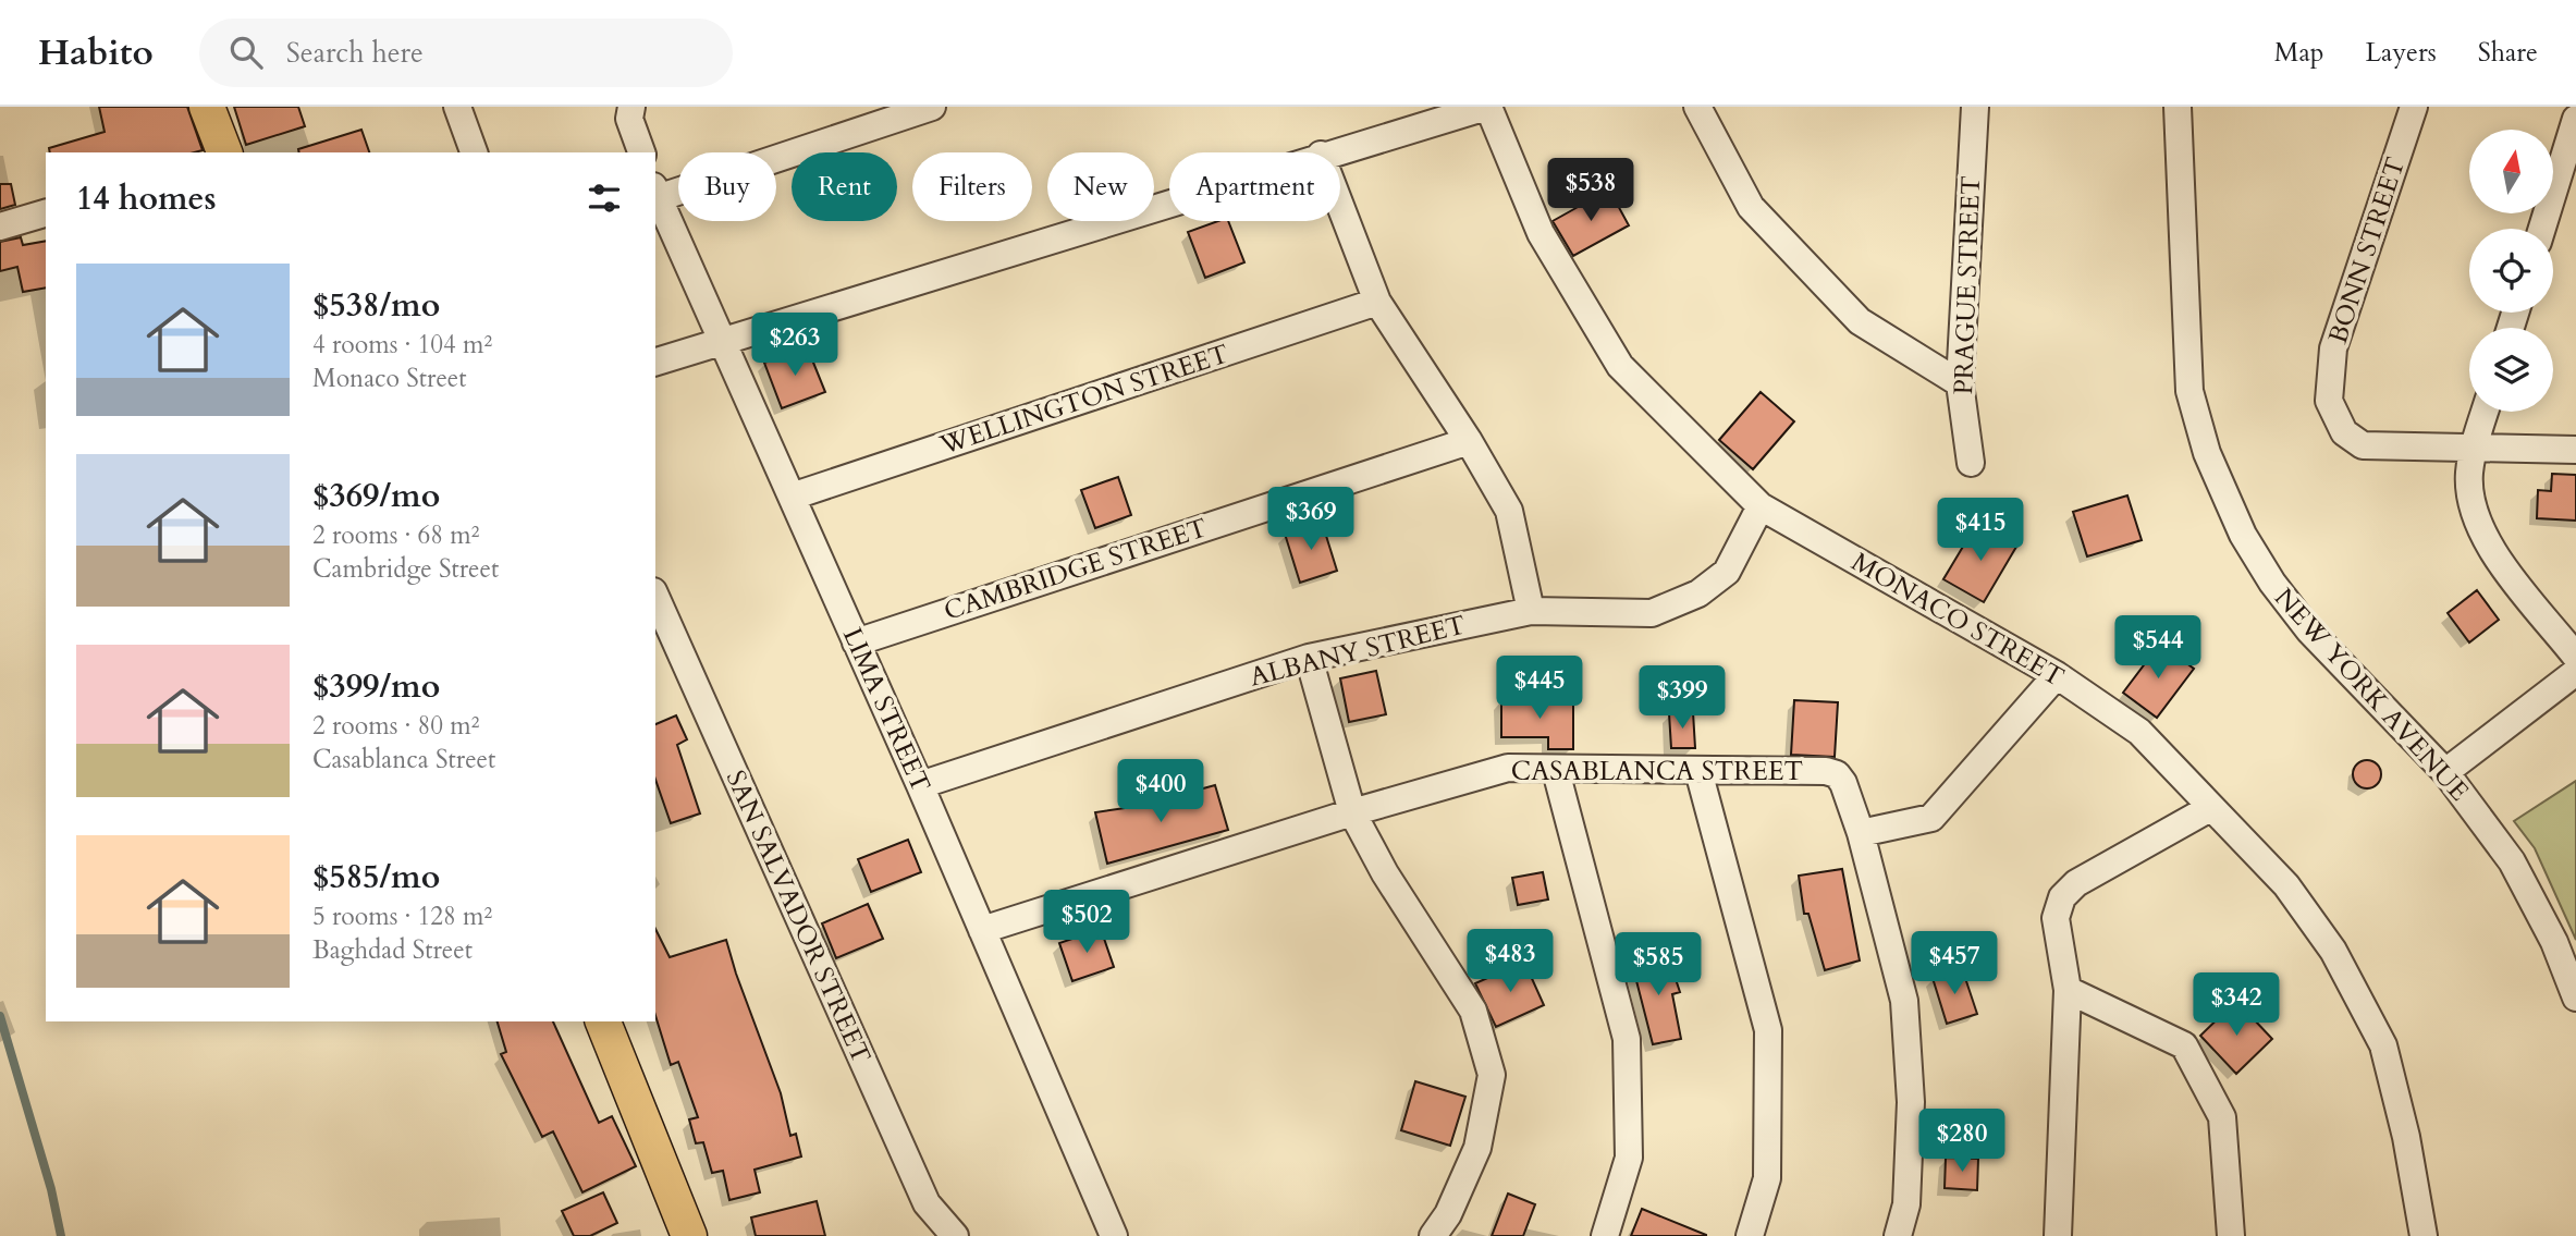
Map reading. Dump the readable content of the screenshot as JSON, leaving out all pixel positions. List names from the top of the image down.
{
  "streets": {
    "street": [
      "BONN STREET",
      "PRAGUE STREET",
      "WELLINGTON STREET",
      "CAMBRIDGE STREET",
      "MONACO STREET",
      "ALBANY STREET",
      "NEW YORK AVENUE",
      "LIMA STREET",
      "CASABLANCA STREET",
      "SAN SALVADOR STREET"
    ]
  },
  "crossings": [
    ["WELLINGTON STREET", "LIMA STREET"],
    ["CAMBRIDGE STREET", "LIMA STREET"],
    ["MONACO STREET", "ALBANY STREET"],
    ["ALBANY STREET", "LIMA STREET"],
    ["LIMA STREET", "CASABLANCA STREET"]
  ],
  "north": "top",
  "page": {
    "header": "Habito",
    "search": "Search here",
    "nav": ["Map", "Layers", "Share"],
    "chip": [
      "Buy",
      "Rent",
      "Filters",
      "New",
      "Apartment"
    ],
    "heading": "14 homes",
    "price": [
      "$538",
      "$263",
      "$369",
      "$415",
      "$544",
      "$445",
      "$399",
      "$400",
      "$502",
      "$483",
      "$457",
      "$585",
      "$342",
      "$280"
    ],
    "list": [
      {
        "name": "$538/mo",
        "note": "4 rooms · 104 m² · Monaco Street"
      },
      {
        "name": "$369/mo",
        "note": "2 rooms · 68 m² · Cambridge Street"
      },
      {
        "name": "$399/mo",
        "note": "2 rooms · 80 m² · Casablanca Street"
      },
      {
        "name": "$585/mo",
        "note": "5 rooms · 128 m² · Baghdad Street"
      }
    ]
  }
}
